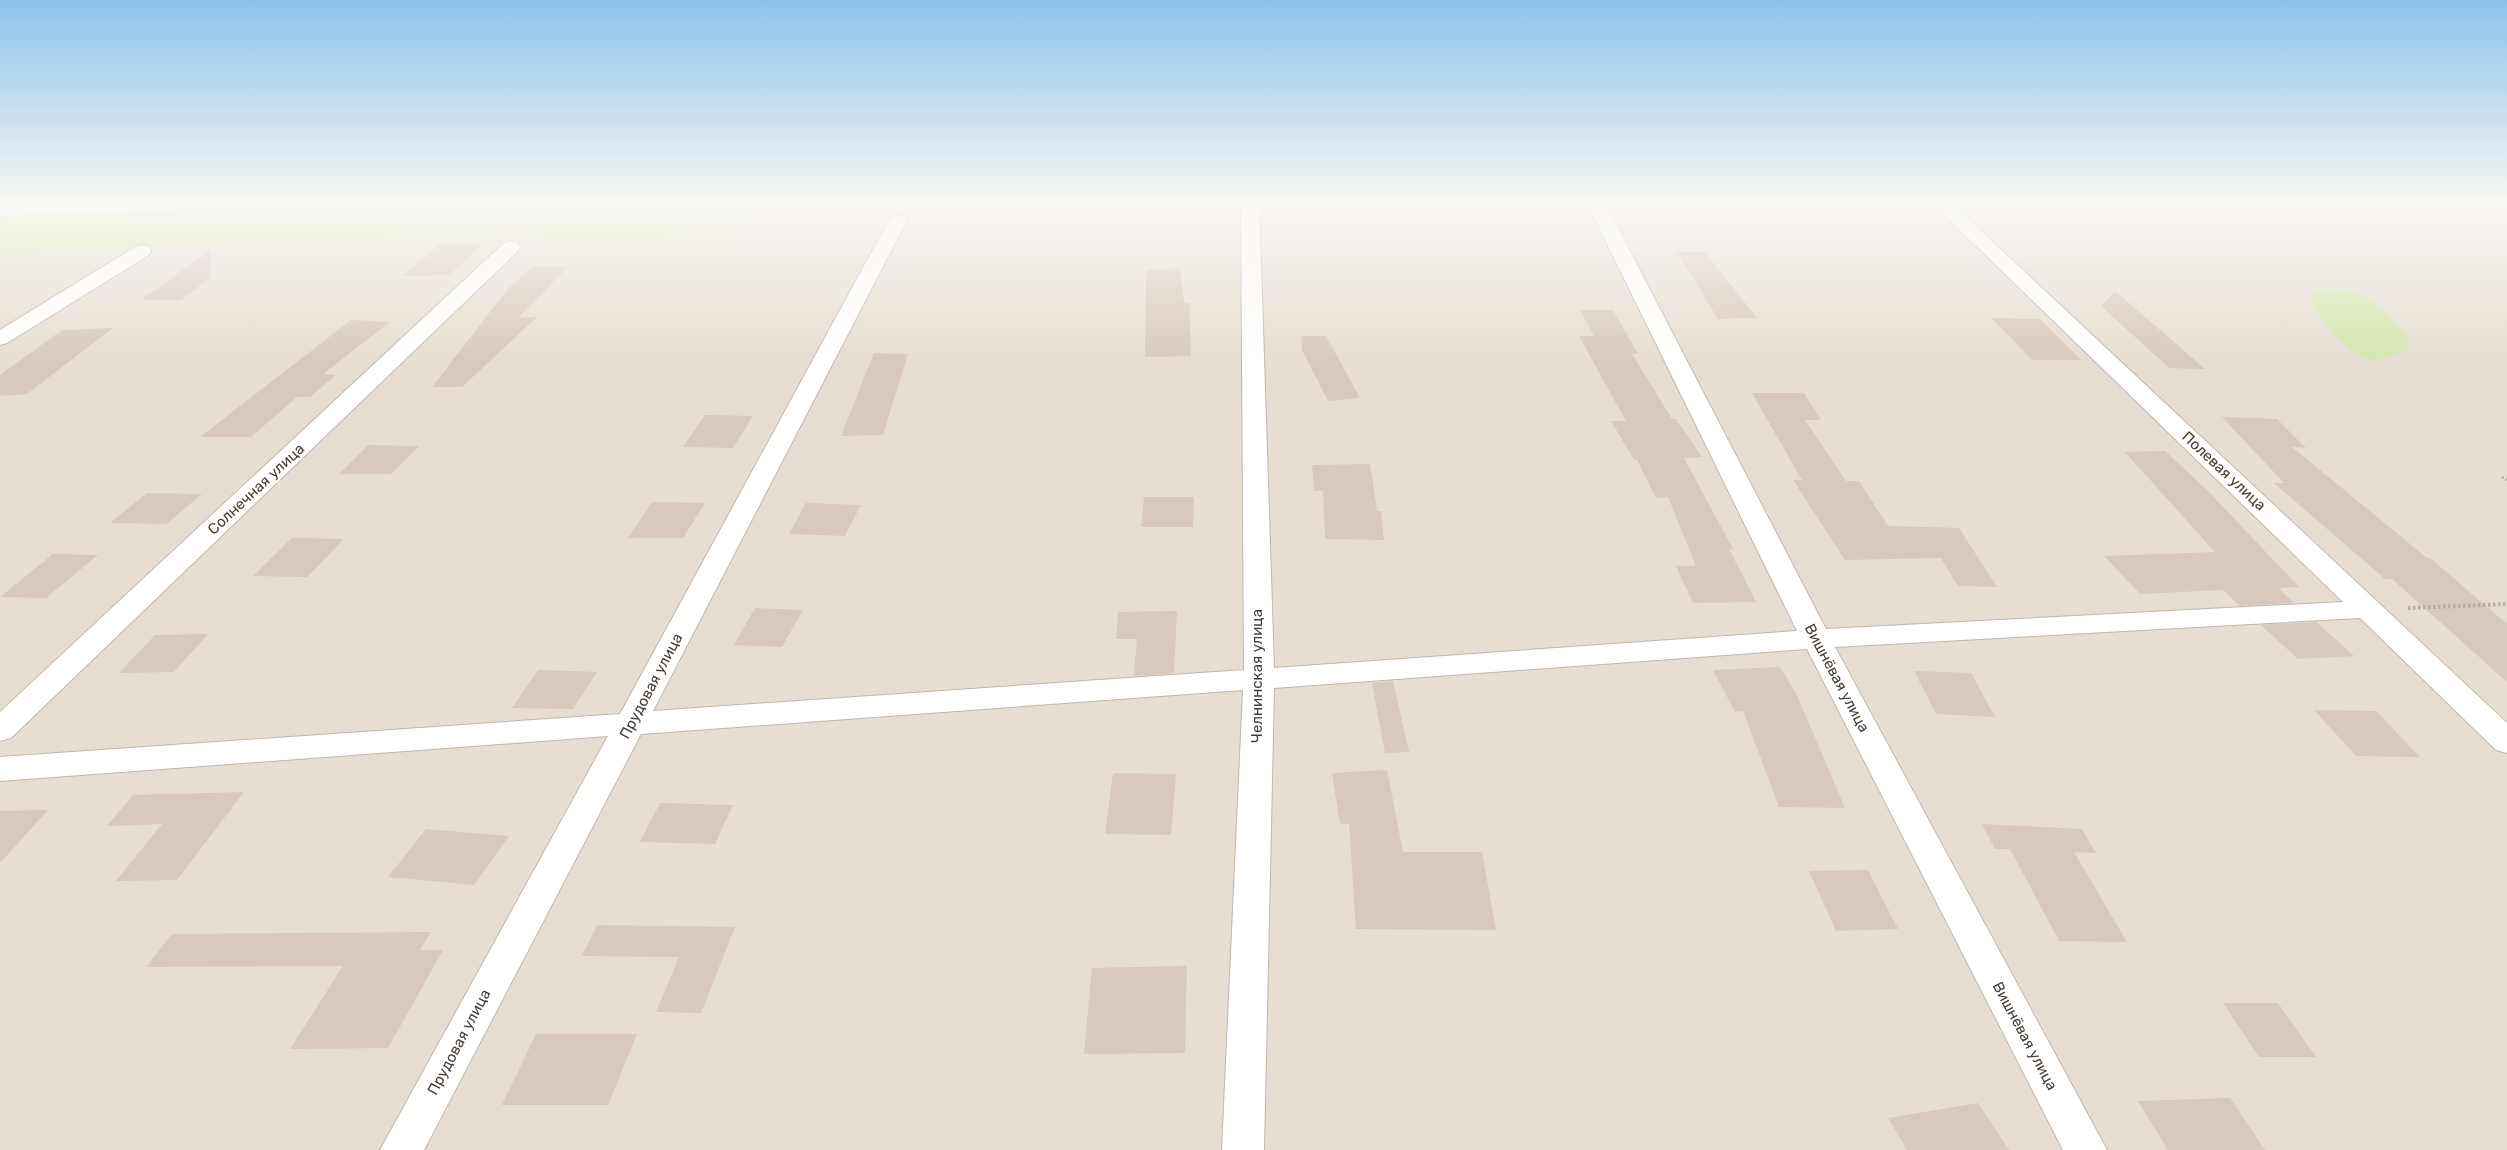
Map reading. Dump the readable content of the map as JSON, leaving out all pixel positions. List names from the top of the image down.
{
  "streets": {
    "street": [
      "Полевая улица",
      "Солнечная улица",
      "Челнинская улица",
      "Вишнёвая улица",
      "Прудовая улица"
    ]
  }
}
